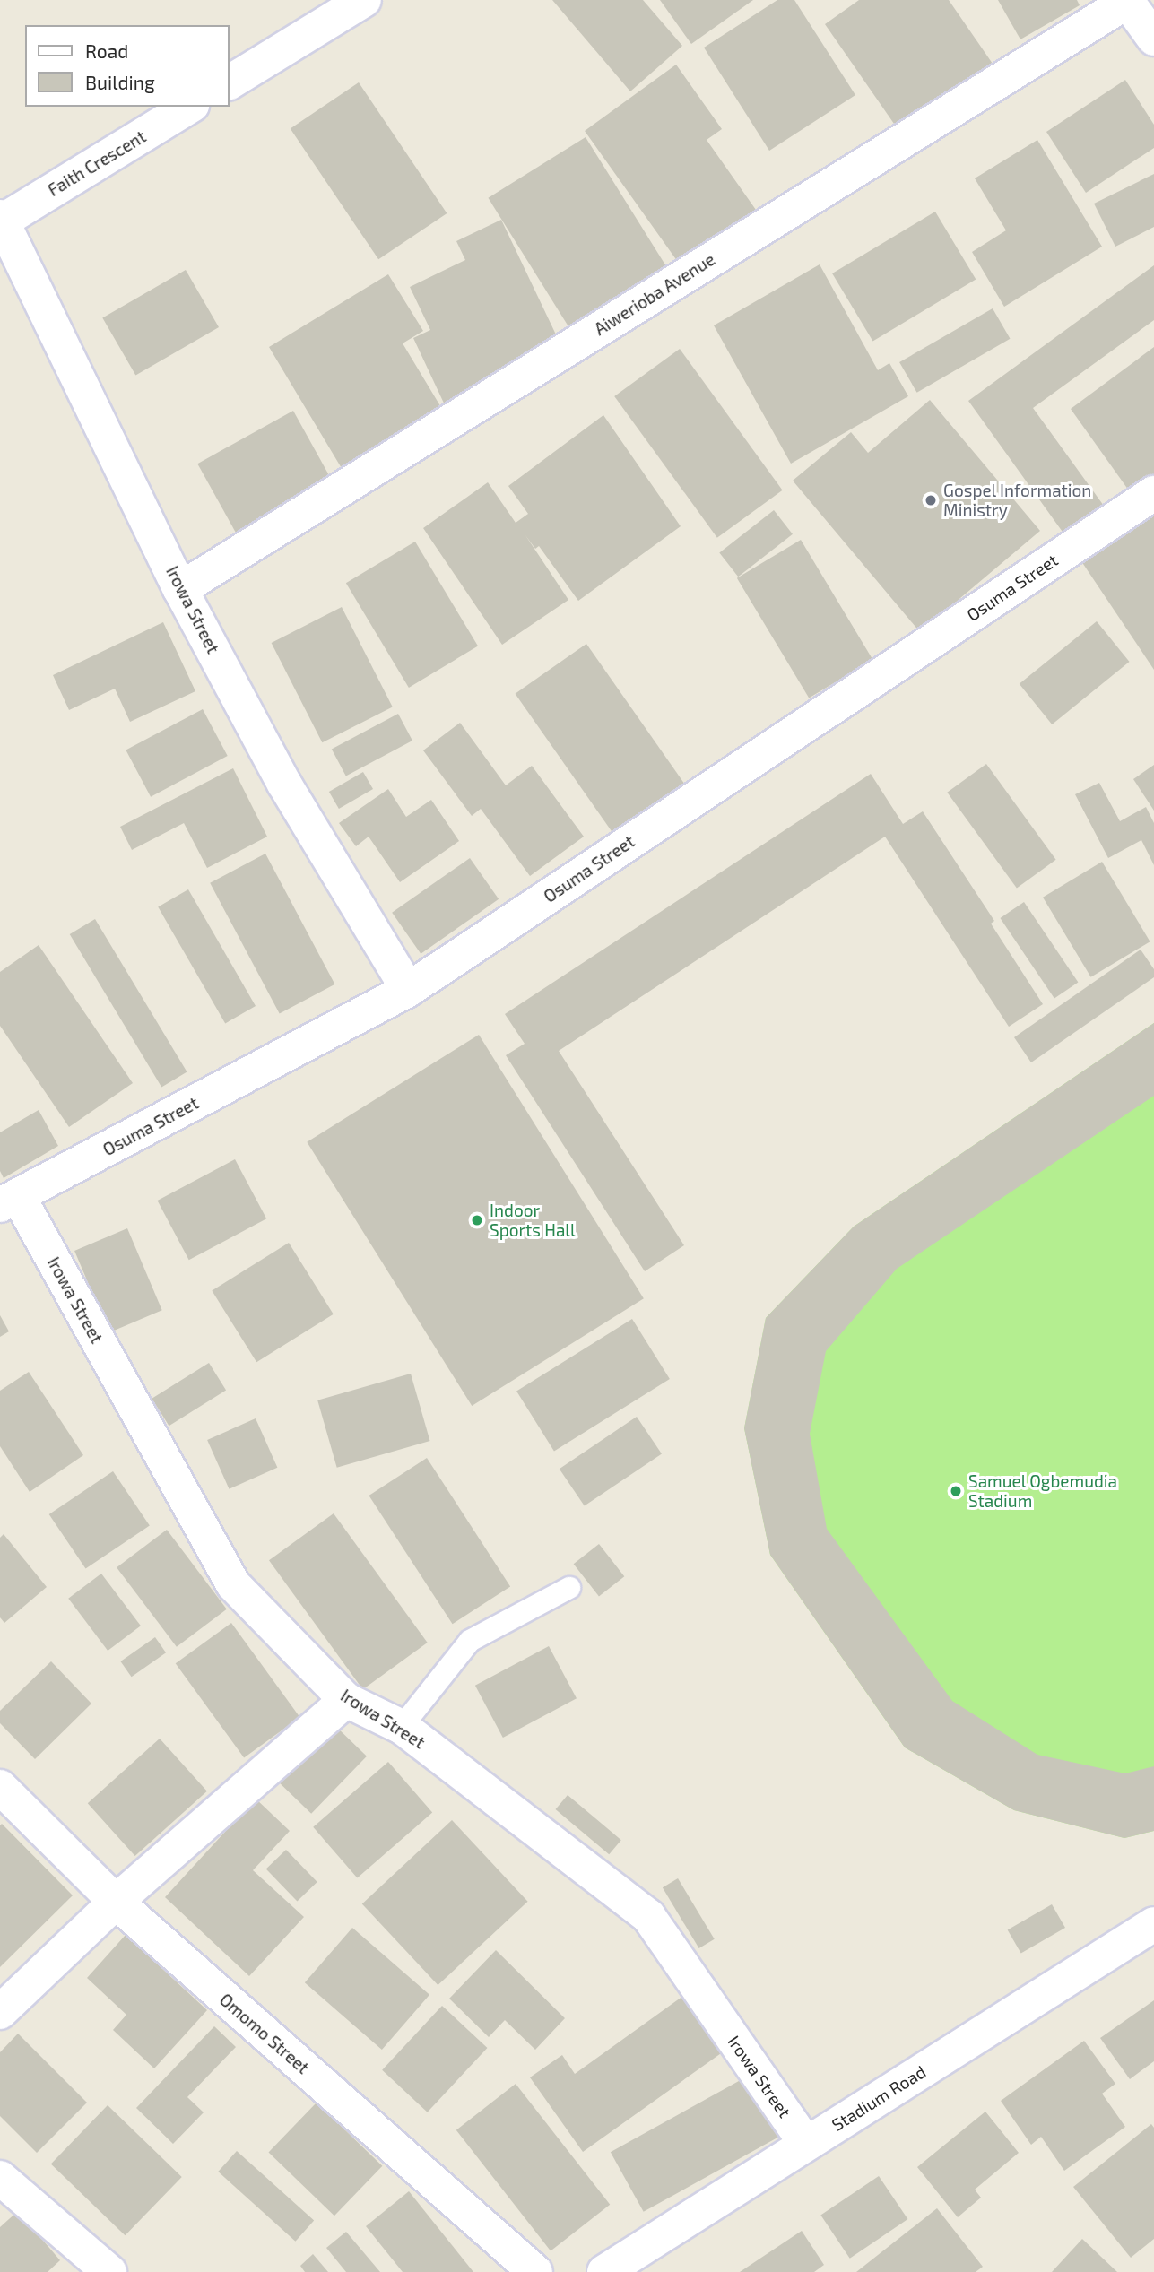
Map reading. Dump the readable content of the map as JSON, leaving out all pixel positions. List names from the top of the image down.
{
  "streets": {
    "street": [
      "Faith Crescent",
      "Aiwerioba Avenue",
      "Osuma Street",
      "Irowa Street",
      "Omomo Street",
      "Stadium Road"
    ]
  },
  "crossings": [
    ["Faith Crescent", "Irowa Street"],
    ["Aiwerioba Avenue", "Irowa Street"],
    ["Osuma Street", "Irowa Street"],
    ["Irowa Street", "Stadium Road"]
  ],
  "places": ["Gospel Information Ministry", "Indoor Sports Hall", "Samuel Ogbemudia Stadium"],
  "legend": ["Road", "Building"]
}
